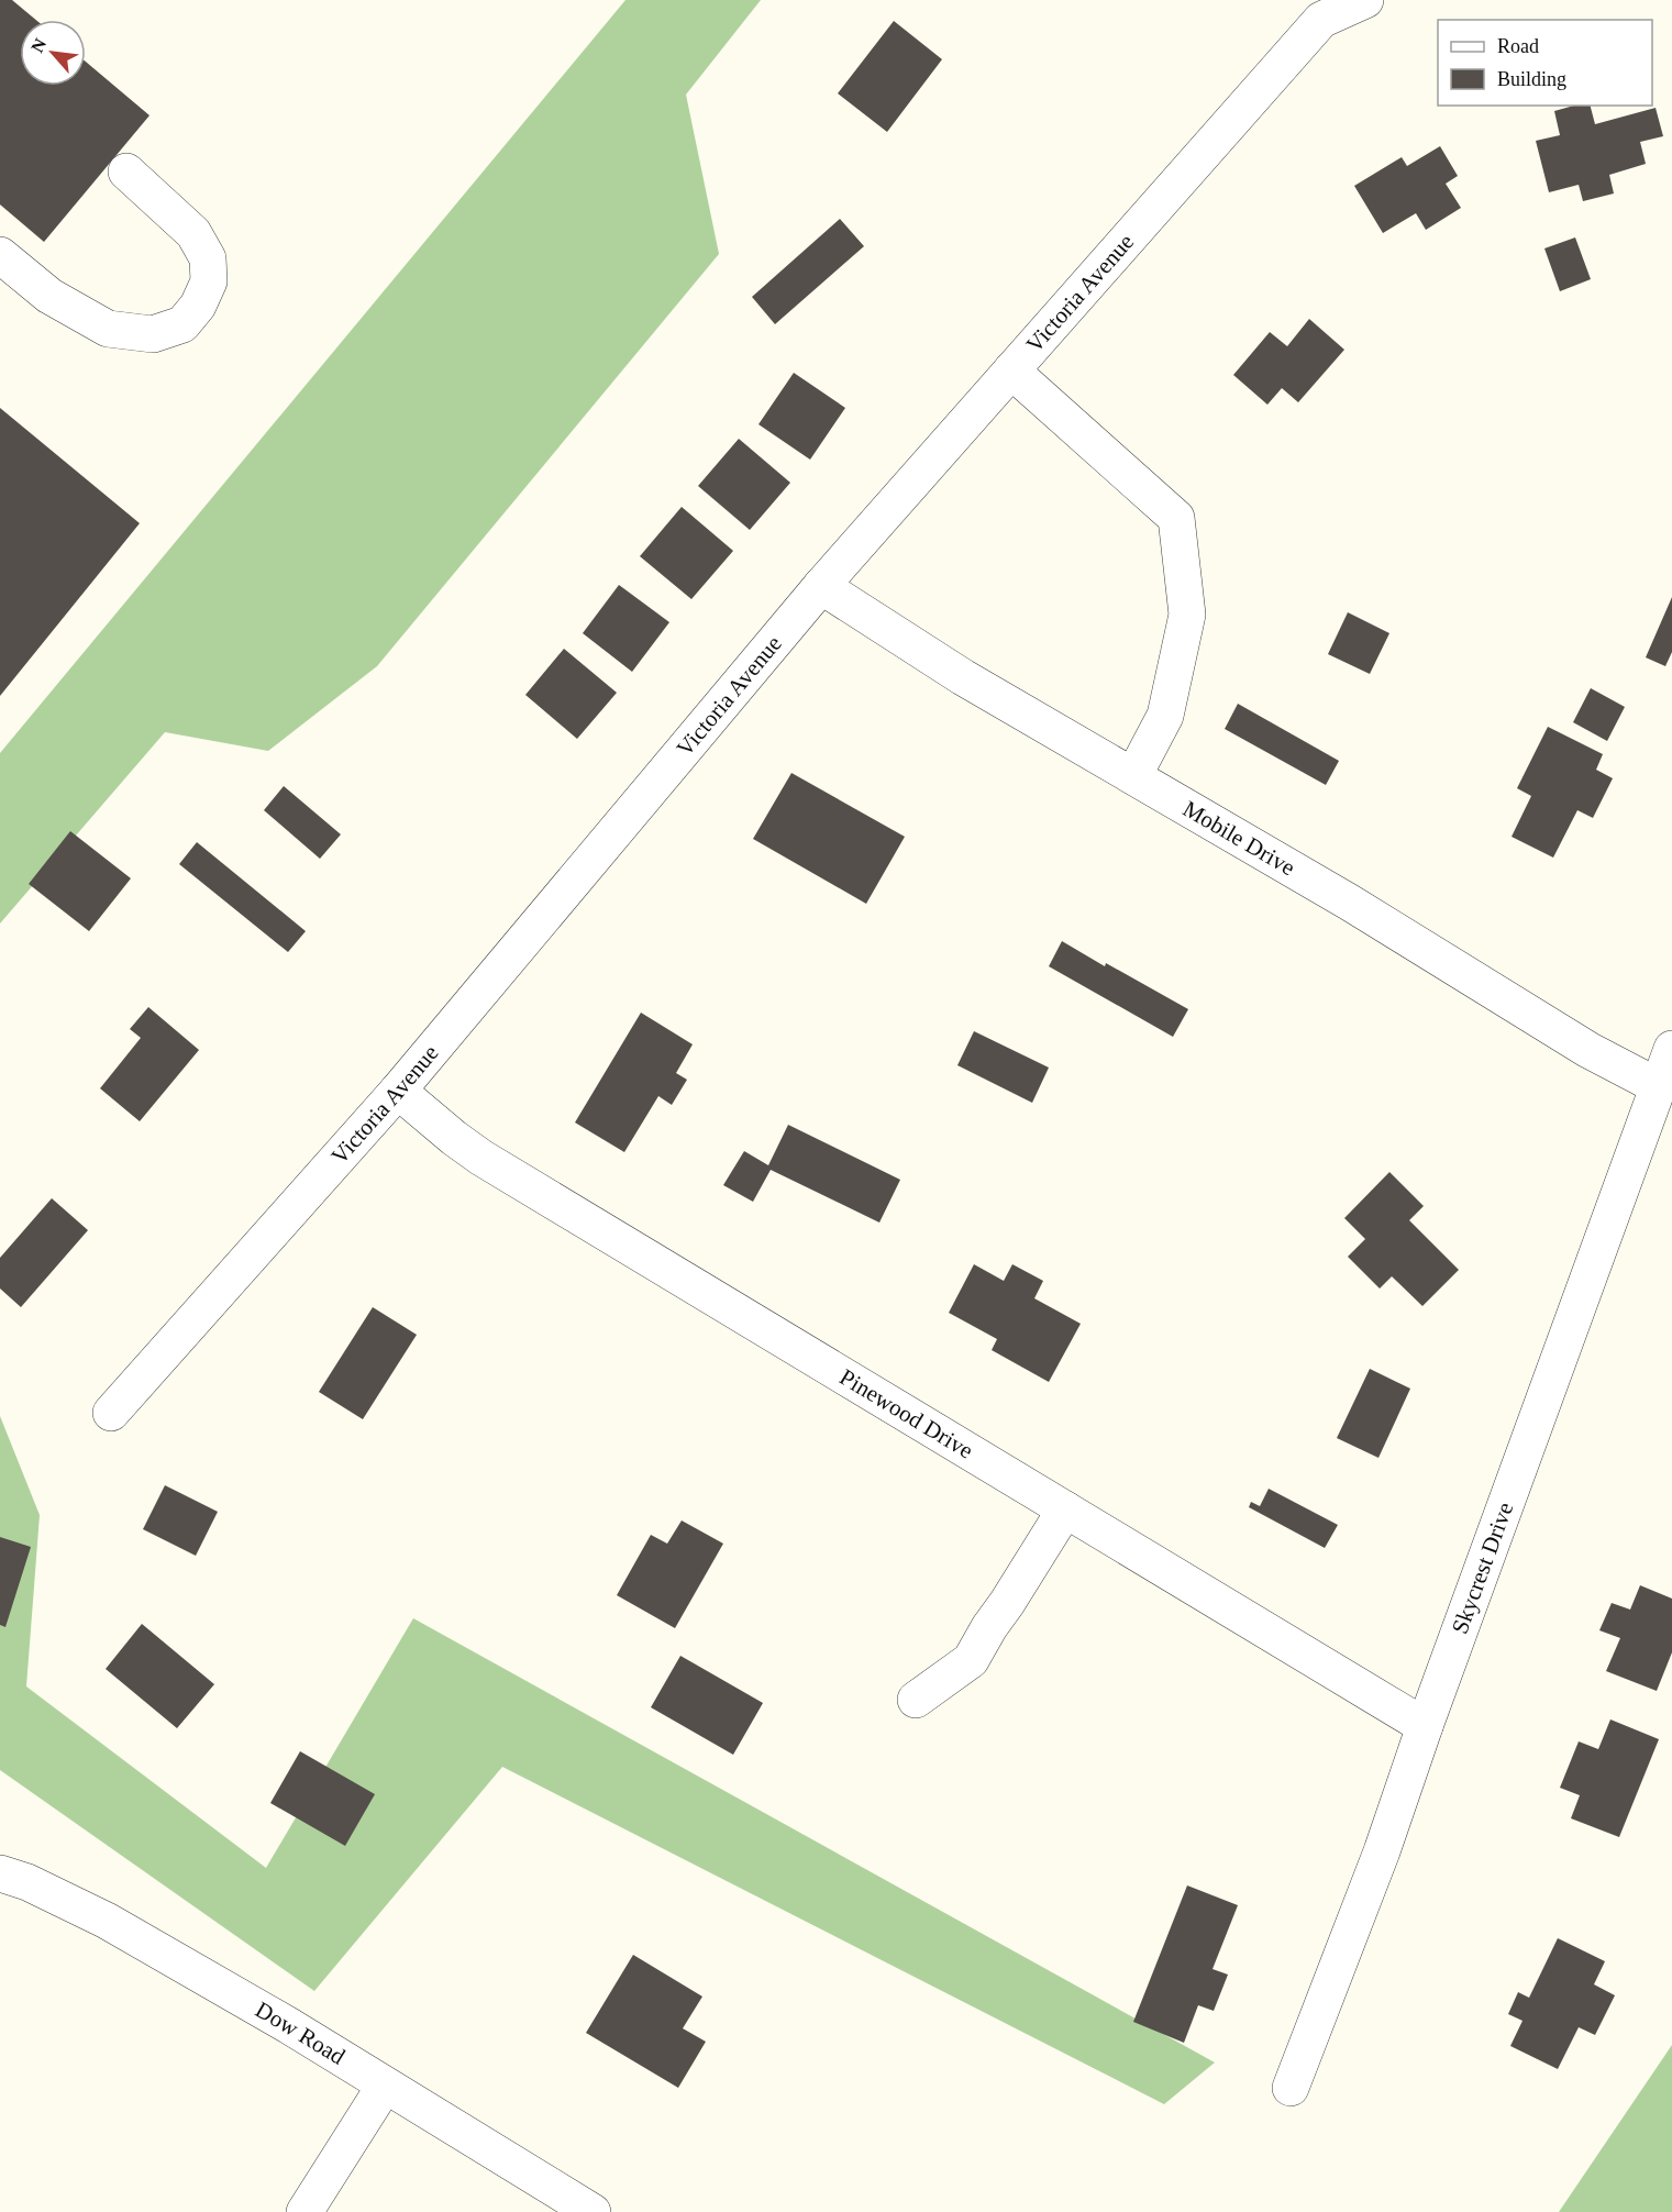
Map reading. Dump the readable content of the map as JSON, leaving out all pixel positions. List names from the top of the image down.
{
  "streets": {
    "street": [
      "Victoria Avenue",
      "Mobile Drive",
      "Pinewood Drive",
      "Skycrest Drive",
      "Dow Road"
    ]
  },
  "crossings": [
    ["Victoria Avenue", "Mobile Drive"],
    ["Victoria Avenue", "Pinewood Drive"],
    ["Mobile Drive", "Skycrest Drive"],
    ["Pinewood Drive", "Skycrest Drive"]
  ],
  "legend": ["Road", "Building"],
  "north": "top left"
}
